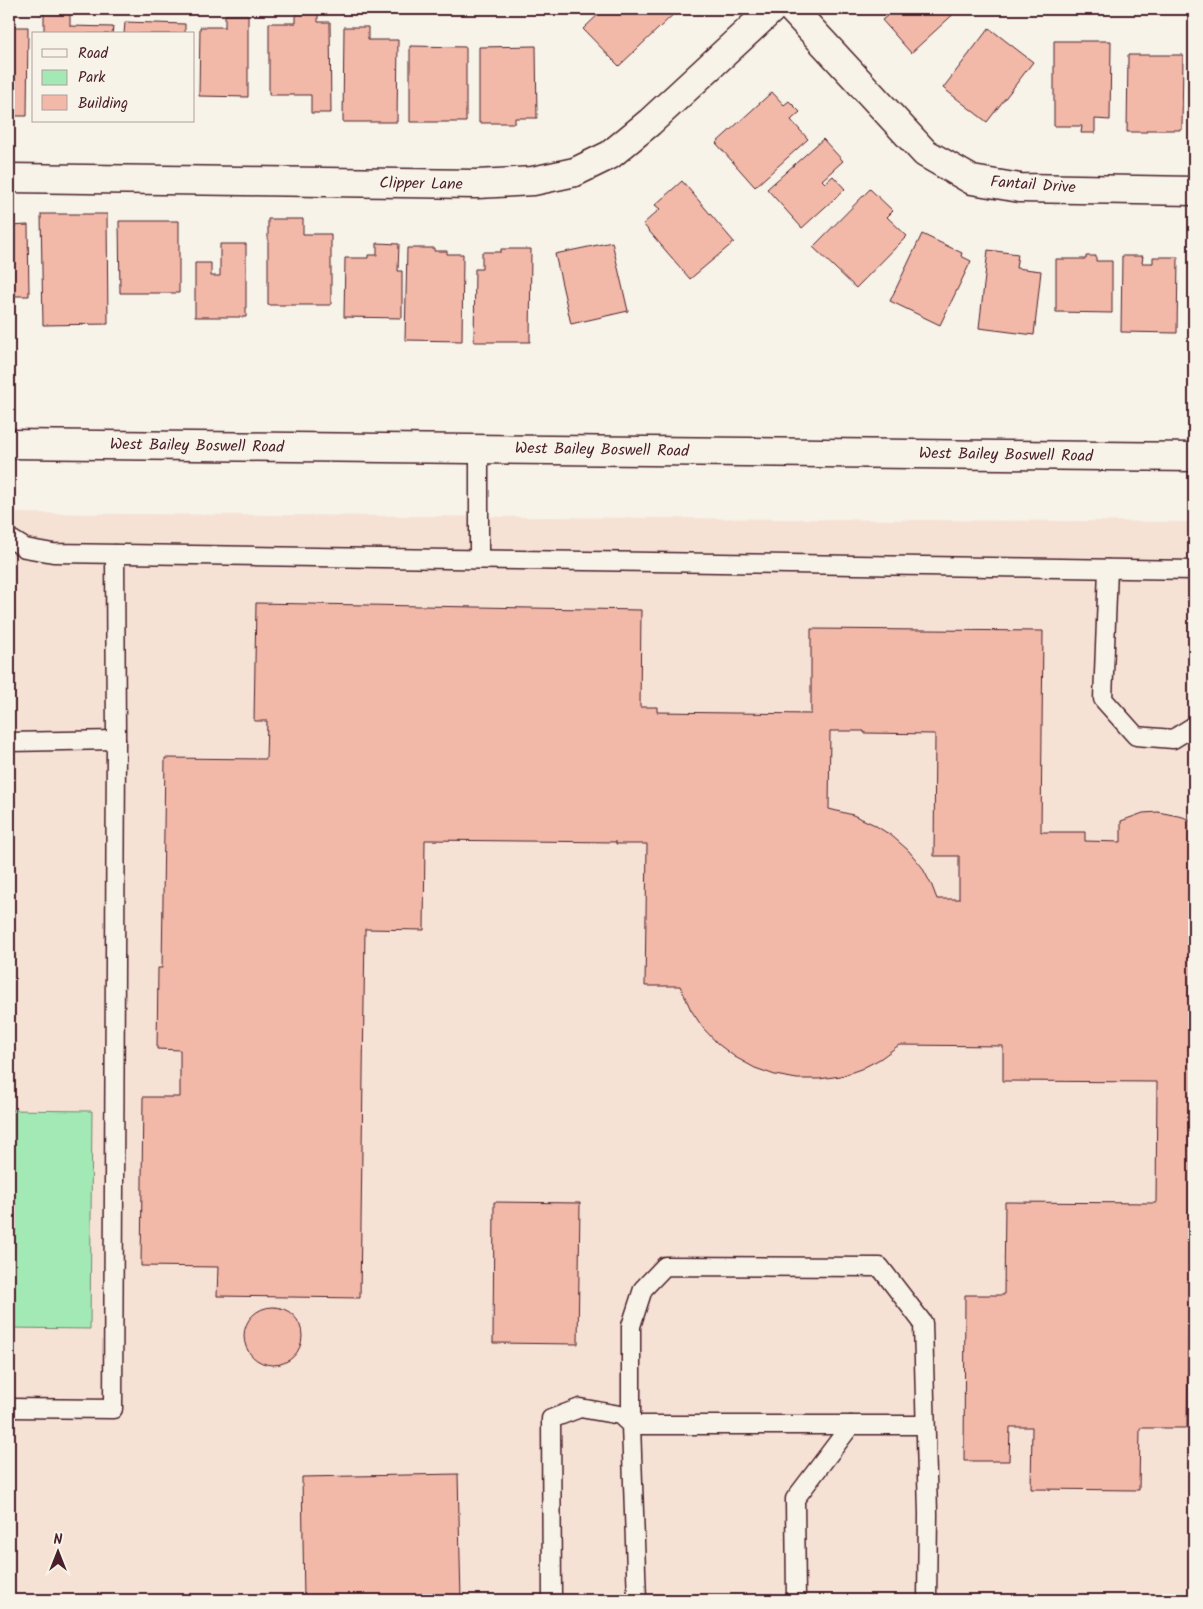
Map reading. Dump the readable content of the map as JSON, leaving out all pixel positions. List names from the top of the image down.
{
  "streets": {
    "street": ["Clipper Lane", "Fantail Drive", "West Bailey Boswell Road"]
  },
  "legend": ["Road", "Park", "Building"],
  "north": "top"
}
